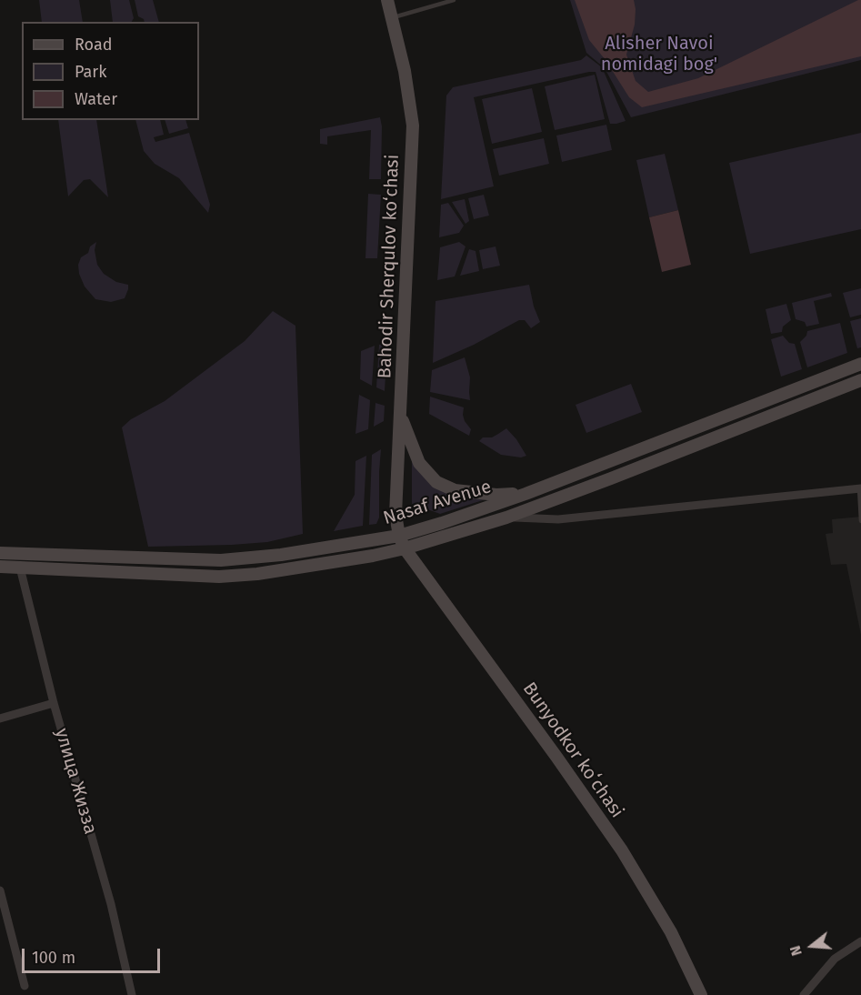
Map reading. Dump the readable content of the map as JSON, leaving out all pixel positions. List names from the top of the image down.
{
  "streets": {
    "main road": ["Bahodir Sherqulov ko‘chasi", "Nasaf Avenue", "Bunyodkor koʻchasi"],
    "street": ["улица Жизза"]
  },
  "crossings": [
    ["Bahodir Sherqulov ko‘chasi", "Nasaf Avenue"],
    ["Bahodir Sherqulov ko‘chasi", "Bunyodkor koʻchasi"],
    ["Nasaf Avenue", "Bunyodkor koʻchasi"],
    ["Nasaf Avenue", "улица Жизза"]
  ],
  "parks": ["Alisher Navoi nomidagi bog'"],
  "legend": ["Road", "Park", "Water"],
  "scale_bar": "100 m",
  "north": "left"
}
